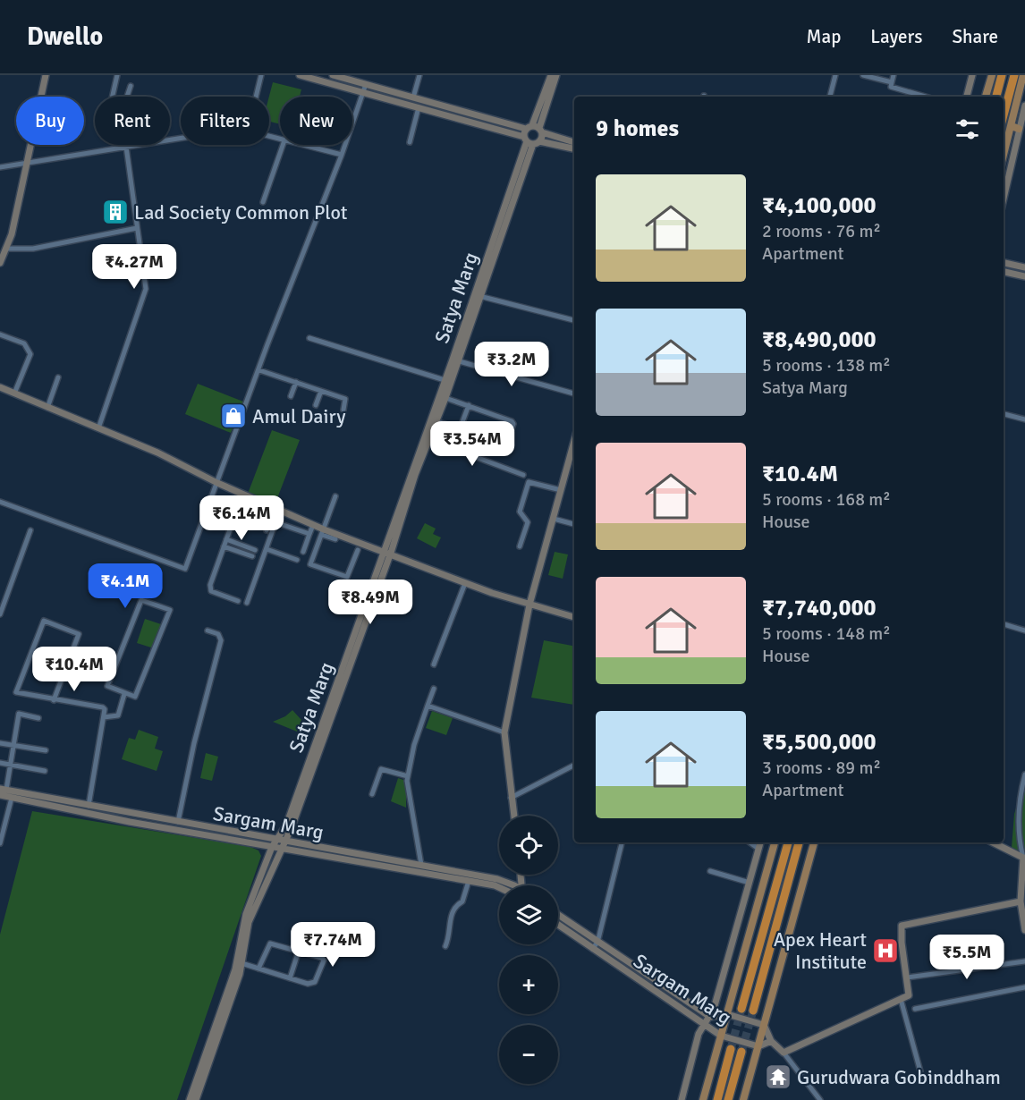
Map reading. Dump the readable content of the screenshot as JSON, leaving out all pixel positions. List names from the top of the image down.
{
  "streets": {
    "main road": ["Satya Marg", "Sargam Marg"]
  },
  "crossings": [
    ["Satya Marg", "Sargam Marg"]
  ],
  "places": {
    "building": ["Lad Society Common Plot"],
    "shop": ["Amul Dairy"],
    "hospital": ["Apex Heart Institute"],
    "temple": ["Gurudwara Gobinddham"]
  },
  "page": {
    "header": "Dwello",
    "nav": ["Map", "Layers", "Share"],
    "chip": [
      "Buy",
      "Rent",
      "Filters",
      "New"
    ],
    "heading": "9 homes",
    "list": [
      {
        "name": "₹4,100,000",
        "note": "2 rooms · 76 m² · Apartment"
      },
      {
        "name": "₹8,490,000",
        "note": "5 rooms · 138 m² · Satya Marg"
      },
      {
        "name": "₹10.4M",
        "note": "5 rooms · 168 m² · House"
      },
      {
        "name": "₹7,740,000",
        "note": "5 rooms · 148 m² · House"
      },
      {
        "name": "₹5,500,000",
        "note": "3 rooms · 89 m² · Apartment"
      }
    ],
    "price": [
      "₹4.27M",
      "₹3.2M",
      "₹3.54M",
      "₹6.14M",
      "₹4.1M",
      "₹8.49M",
      "₹10.4M",
      "₹7.74M",
      "₹5.5M"
    ],
    "map_buttons": ["+", "−"]
  }
}
